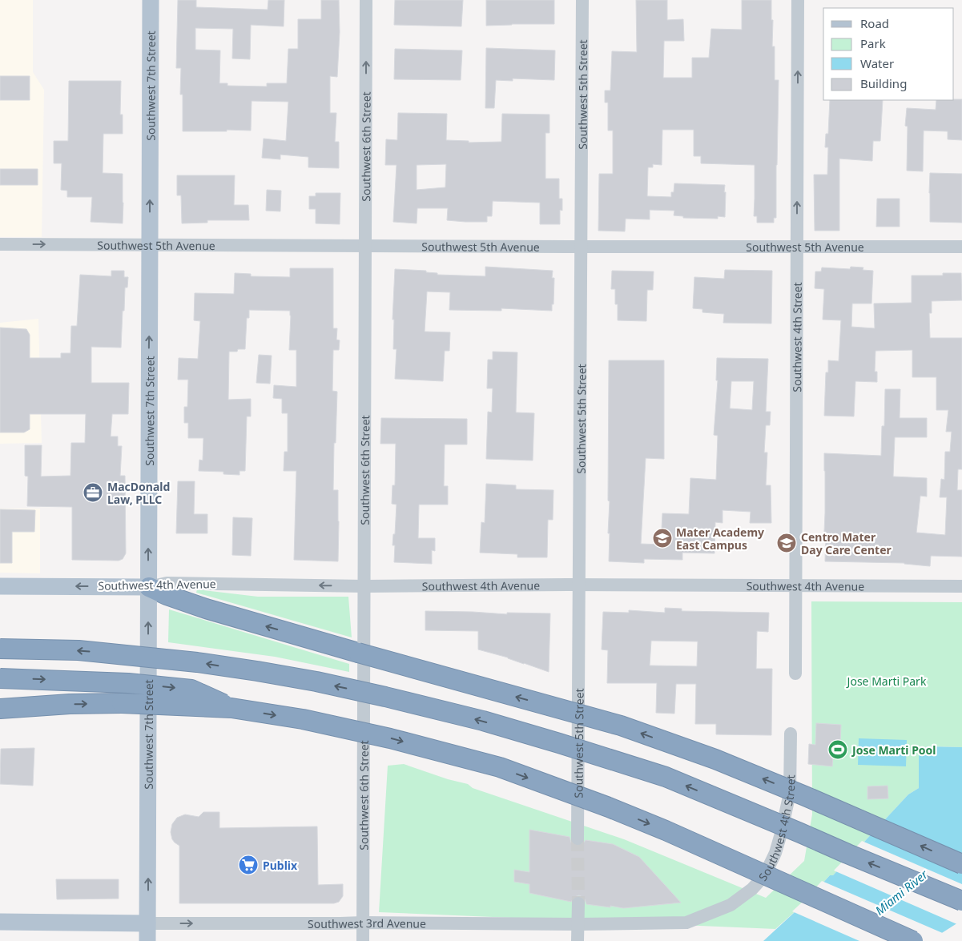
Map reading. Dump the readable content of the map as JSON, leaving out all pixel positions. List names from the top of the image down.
{
  "streets": {
    "main road": ["Southwest 7th Street", "Southwest 4th Avenue", "Southwest 3rd Avenue"],
    "street": [
      "Southwest 5th Street",
      "Southwest 6th Street",
      "Southwest 5th Avenue",
      "Southwest 4th Street"
    ]
  },
  "crossings": [
    ["Southwest 7th Street", "Southwest 5th Avenue"],
    ["Southwest 7th Street", "Southwest 4th Avenue"],
    ["Southwest 7th Street", "Southwest 3rd Avenue"],
    ["Southwest 5th Street", "Southwest 5th Avenue"],
    ["Southwest 5th Street", "Southwest 4th Avenue"],
    ["Southwest 6th Street", "Southwest 5th Avenue"],
    ["Southwest 6th Street", "Southwest 4th Avenue"],
    ["Southwest 6th Street", "Southwest 3rd Avenue"],
    ["Southwest 5th Avenue", "Southwest 4th Street"],
    ["Southwest 4th Street", "Southwest 4th Avenue"],
    ["Southwest 4th Street", "Southwest 3rd Avenue"]
  ],
  "one_way": ["Southwest 7th Street", "Southwest 4th Avenue"],
  "water": ["Miami River"],
  "parks": ["Jose Marti Park"],
  "places": {
    "office": ["MacDonald Law, PLLC"],
    "school or university": ["Mater Academy East Campus", "Centro Mater Day Care Center"],
    "sports": ["Jose Marti Pool"],
    "supermarket": ["Publix"]
  },
  "legend": [
    "Road",
    "Park",
    "Water",
    "Building"
  ]
}
